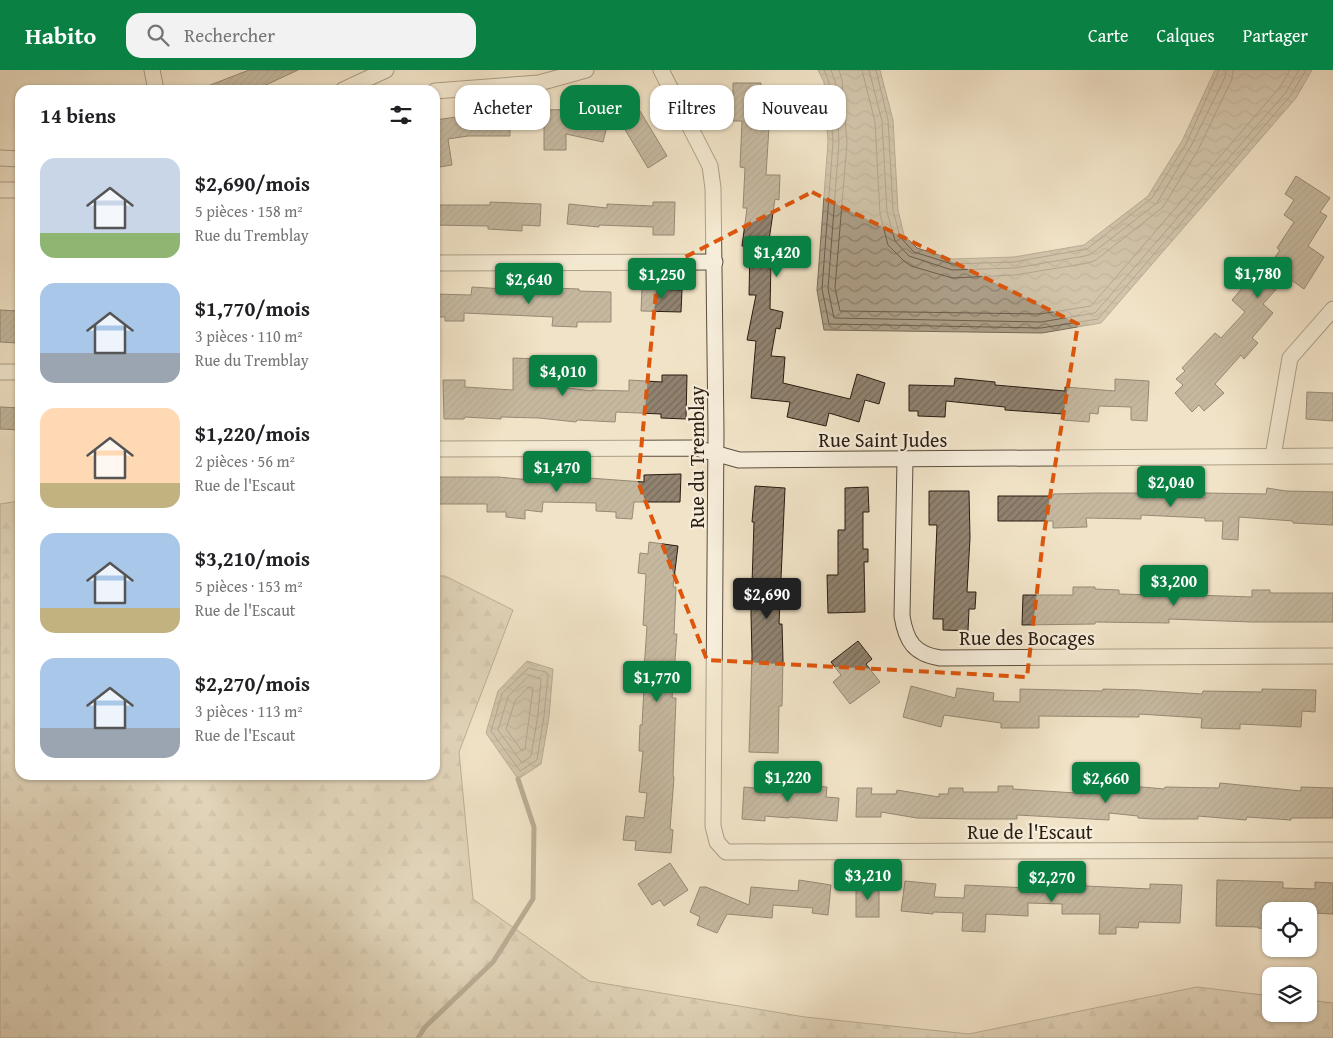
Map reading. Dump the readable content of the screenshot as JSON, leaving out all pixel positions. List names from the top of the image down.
{
  "streets": {
    "street": [
      "Rue Saint Judes",
      "Rue du Tremblay",
      "Rue des Bocages",
      "Rue de l'Escaut"
    ]
  },
  "crossings": [
    ["Rue Saint Judes", "Rue du Tremblay"],
    ["Rue Saint Judes", "Rue des Bocages"],
    ["Rue du Tremblay", "Rue de l'Escaut"]
  ],
  "page": {
    "header": "Habito",
    "search": "Rechercher",
    "nav": ["Carte", "Calques", "Partager"],
    "chip": [
      "Acheter",
      "Louer",
      "Filtres",
      "Nouveau"
    ],
    "heading": "14 biens",
    "list": [
      {
        "name": "$2,690/mois",
        "note": "5 pièces · 158 m² · Rue du Tremblay"
      },
      {
        "name": "$1,770/mois",
        "note": "3 pièces · 110 m² · Rue du Tremblay"
      },
      {
        "name": "$1,220/mois",
        "note": "2 pièces · 56 m² · Rue de l'Escaut"
      },
      {
        "name": "$3,210/mois",
        "note": "5 pièces · 153 m² · Rue de l'Escaut"
      },
      {
        "name": "$2,270/mois",
        "note": "3 pièces · 113 m² · Rue de l'Escaut"
      }
    ],
    "price": [
      "$1,420",
      "$1,780",
      "$1,250",
      "$2,640",
      "$4,010",
      "$1,470",
      "$2,040",
      "$3,200",
      "$2,690",
      "$1,770",
      "$1,220",
      "$2,660",
      "$3,210",
      "$2,270"
    ]
  }
}
